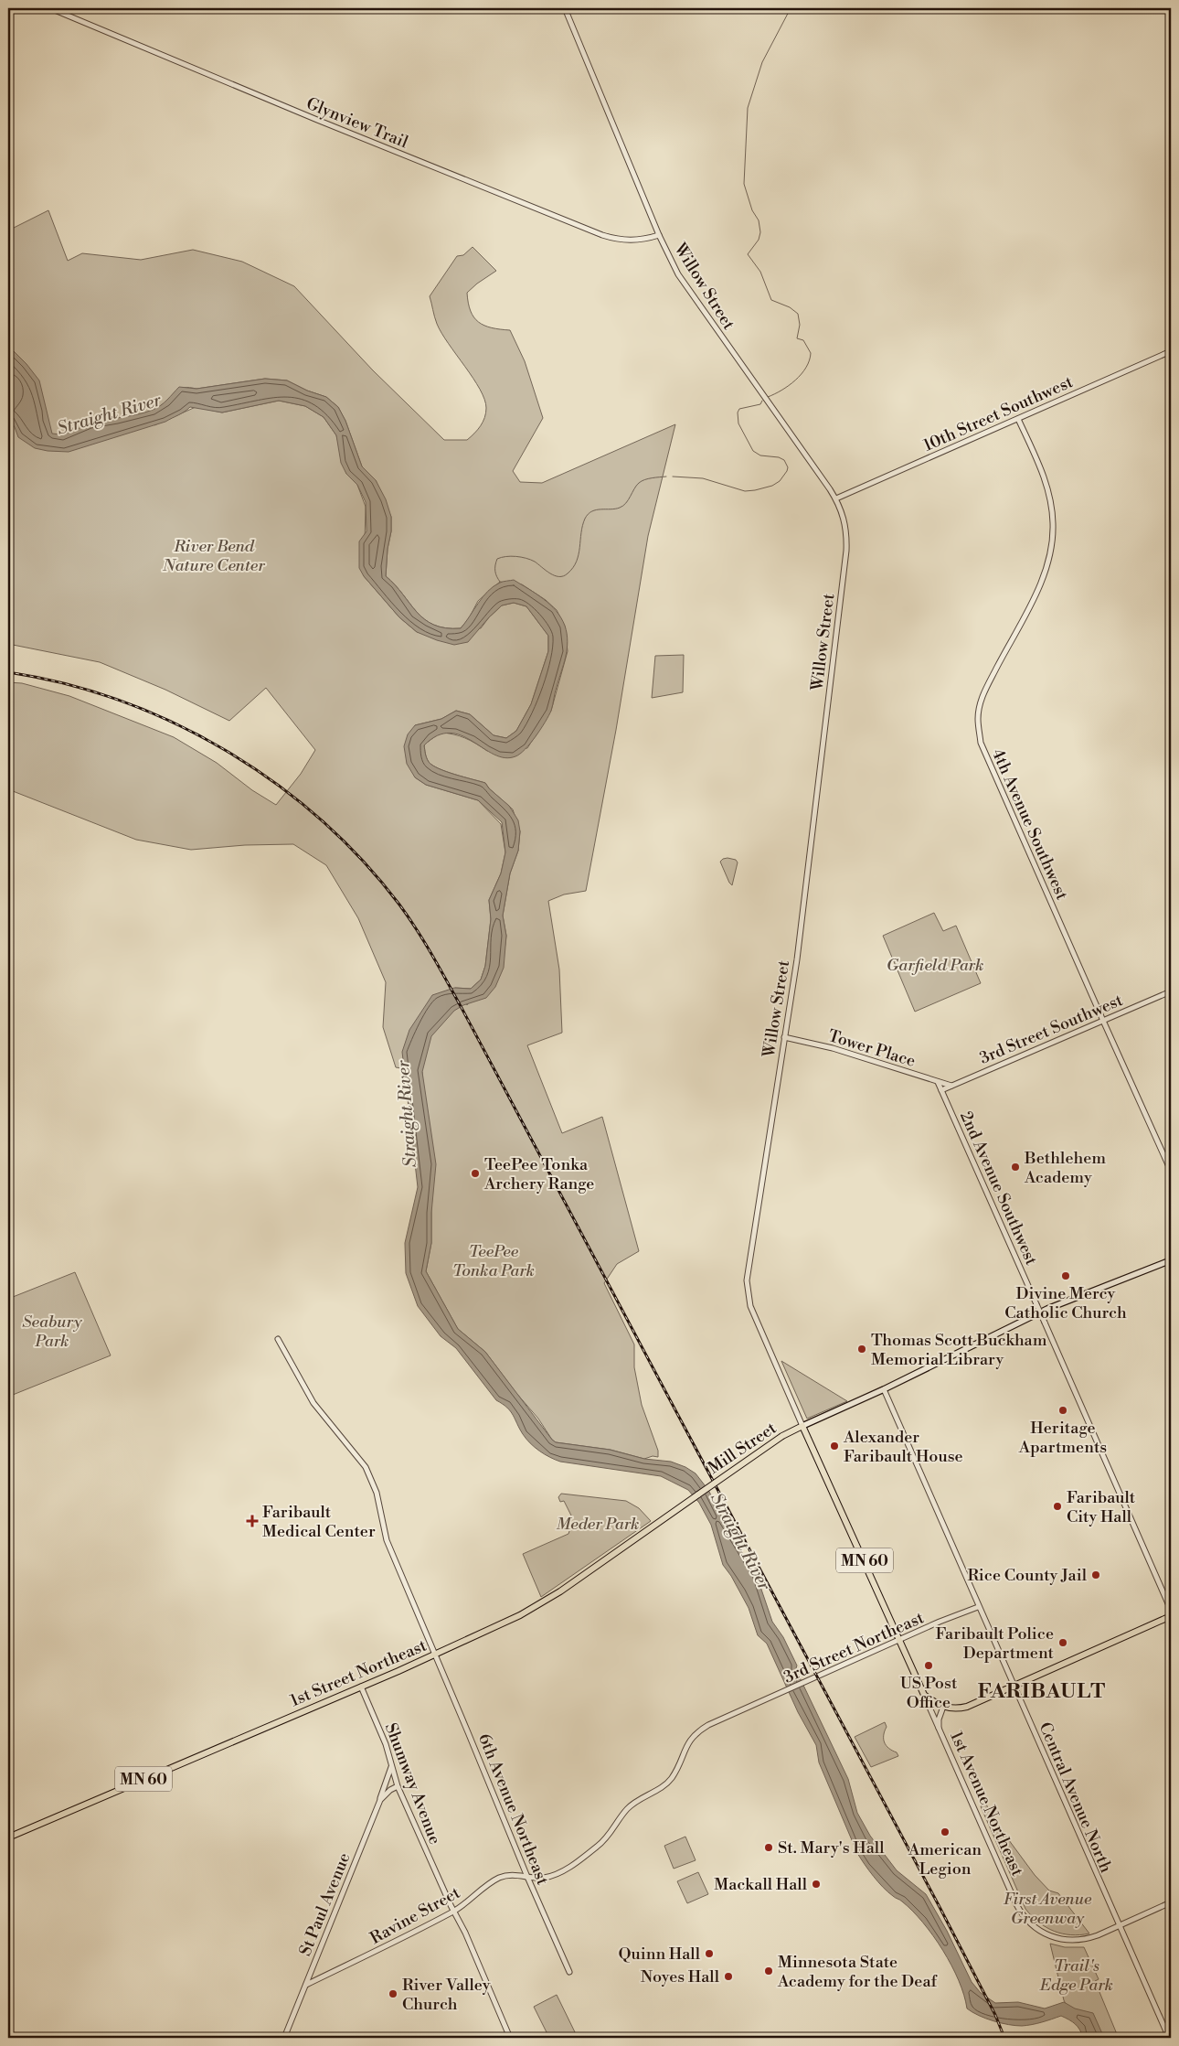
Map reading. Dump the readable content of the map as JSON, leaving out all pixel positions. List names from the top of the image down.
{
  "streets": {
    "main road": [
      "Mill Street",
      "MN 60",
      "1st Street Northeast",
      "1st Avenue Northeast"
    ],
    "street": [
      "Glynview Trail",
      "Willow Street",
      "10th Street Southwest",
      "4th Avenue Southwest",
      "3rd Street Southwest",
      "Tower Place",
      "2nd Avenue Southwest",
      "3rd Street Northeast",
      "Shumway Avenue",
      "Central Avenue North",
      "6th Avenue Northeast",
      "St Paul Avenue",
      "Ravine Street"
    ]
  },
  "crossings": [
    ["Glynview Trail", "Willow Street"],
    ["Willow Street", "10th Street Southwest"],
    ["Willow Street", "Tower Place"],
    ["Willow Street", "1st Avenue Northeast"],
    ["10th Street Southwest", "4th Avenue Southwest"],
    ["4th Avenue Southwest", "3rd Street Southwest"],
    ["3rd Street Southwest", "Tower Place"],
    ["3rd Street Southwest", "2nd Avenue Southwest"],
    ["Tower Place", "2nd Avenue Southwest"],
    ["Mill Street", "1st Street Northeast"],
    ["Mill Street", "1st Avenue Northeast"],
    ["3rd Street Northeast", "Central Avenue North"],
    ["3rd Street Northeast", "1st Avenue Northeast"],
    ["3rd Street Northeast", "Ravine Street"],
    ["1st Street Northeast", "Shumway Avenue"],
    ["1st Street Northeast", "6th Avenue Northeast"],
    ["Shumway Avenue", "St Paul Avenue"],
    ["Shumway Avenue", "Ravine Street"],
    ["Central Avenue North", "1st Avenue Northeast"],
    ["6th Avenue Northeast", "Ravine Street"],
    ["St Paul Avenue", "Ravine Street"]
  ],
  "districts": ["FARIBAULT"],
  "water": ["Straight River"],
  "parks": [
    "River Bend Nature Center",
    "Garfield Park",
    "TeePee Tonka Park",
    "Seabury Park",
    "Meder Park",
    "First Avenue Greenway",
    "Trail's Edge Park"
  ],
  "places": {
    "other": [
      "Bethlehem Academy",
      "TeePee Tonka Archery Range",
      "Divine Mercy Catholic Church",
      "Thomas Scott Buckham Memorial Library",
      "Heritage Apartments",
      "Alexander Faribault House",
      "Faribault City Hall",
      "Rice County Jail",
      "Faribault Police Department",
      "US Post Office",
      "American Legion",
      "St. Mary's Hall",
      "Mackall Hall",
      "Quinn Hall",
      "Minnesota State Academy for the Deaf",
      "Noyes Hall",
      "River Valley Church"
    ],
    "health": ["Faribault Medical Center"]
  }
}
